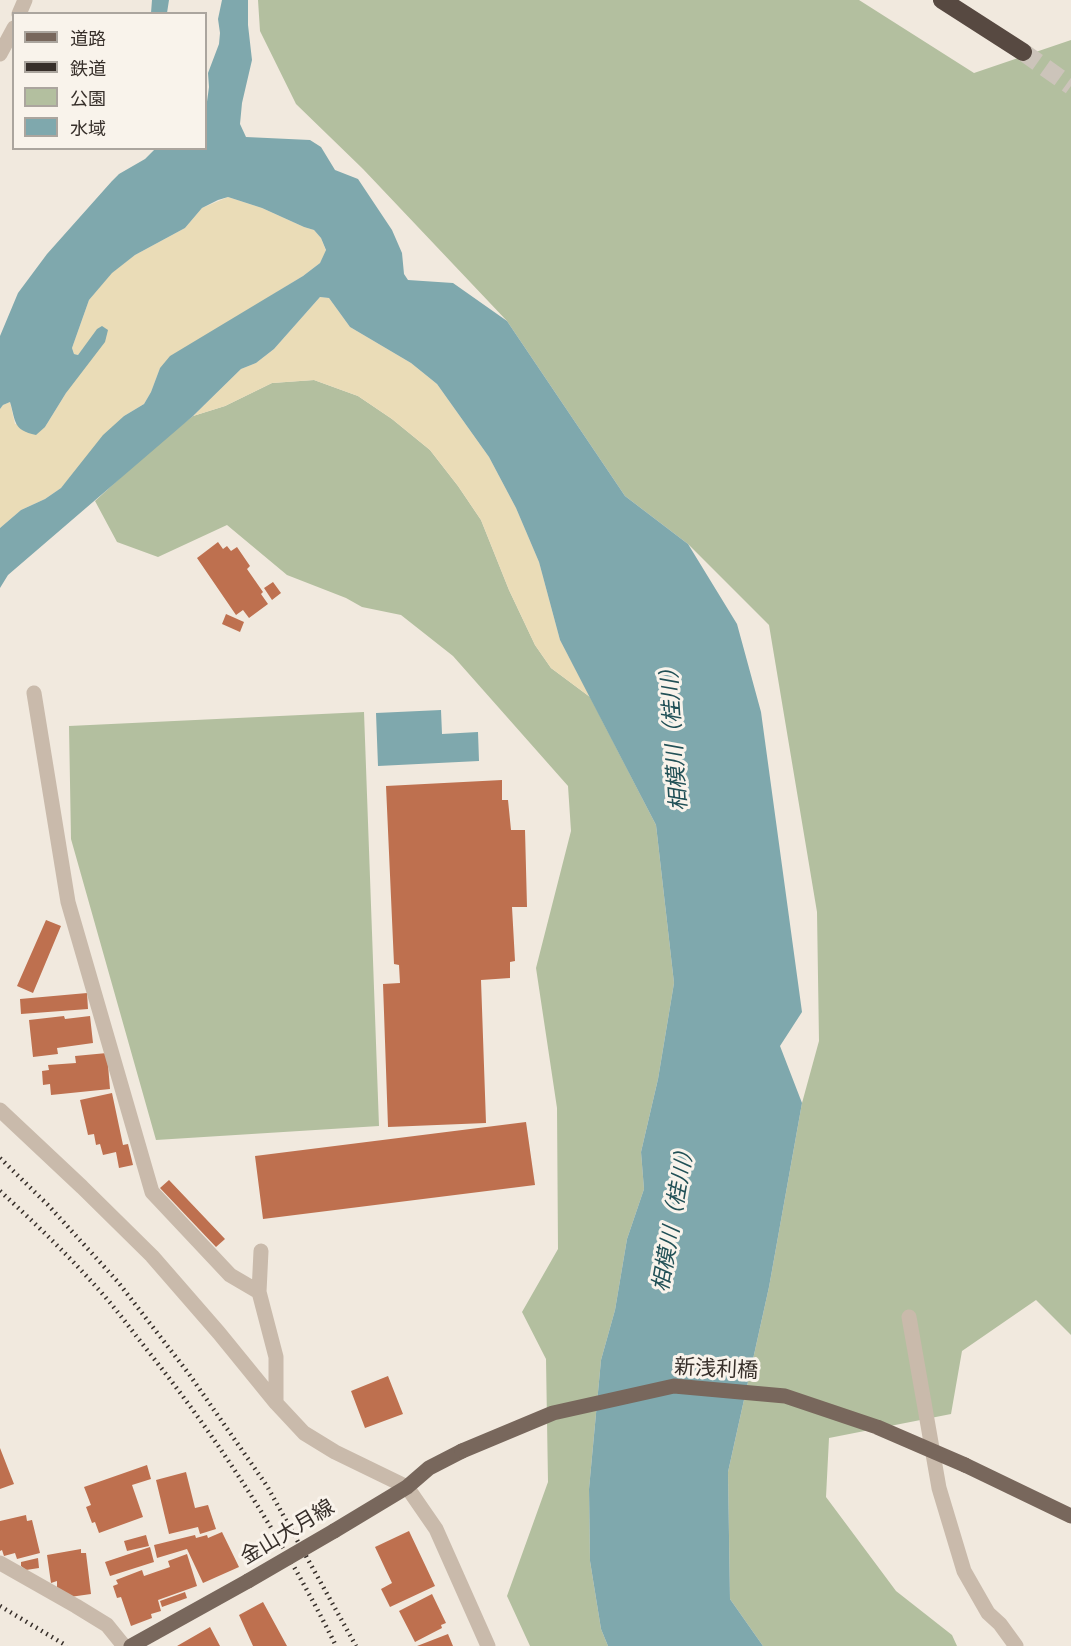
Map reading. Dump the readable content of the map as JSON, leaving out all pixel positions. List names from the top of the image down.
{
  "streets": {
    "main road": ["新浅利橋", "金山大月線"]
  },
  "crossings": [
    ["新浅利橋", "金山大月線"]
  ],
  "water": ["相模川（桂川）"],
  "legend": [
    "道路",
    "鉄道",
    "公園",
    "水域"
  ]
}
